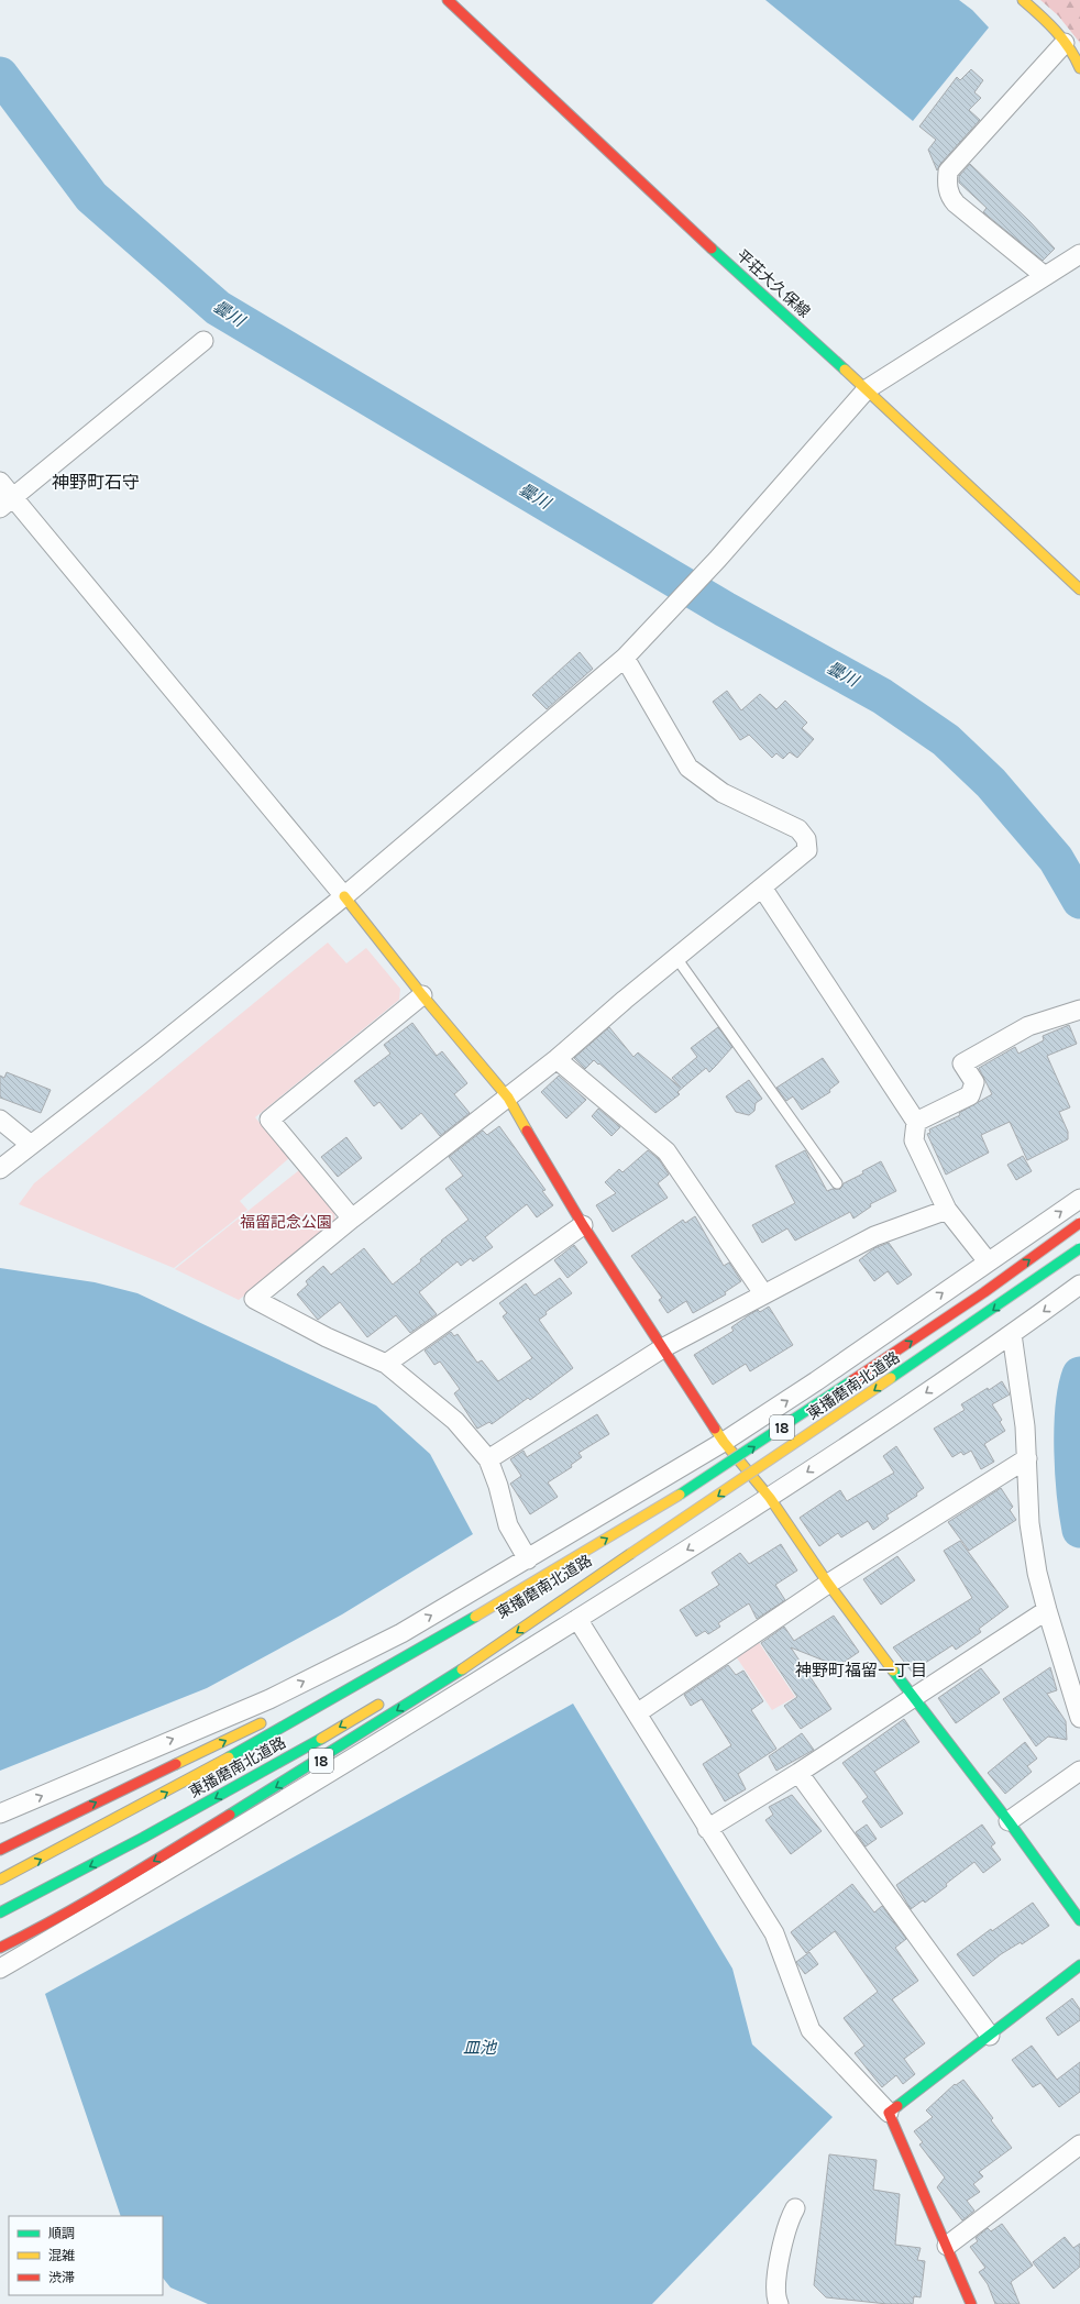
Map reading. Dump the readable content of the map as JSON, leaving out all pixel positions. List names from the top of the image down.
{
  "streets": {
    "main road": ["平荘大久保線", "東播磨南北道路", "18"]
  },
  "crossings": [
    ["東播磨南北道路", "18"]
  ],
  "districts": ["神野町石守", "神野町福留一丁目"],
  "water": ["曇川", "皿池"],
  "parks": ["福留記念公園"],
  "legend": ["順調", "混雑", "渋滞"]
}
